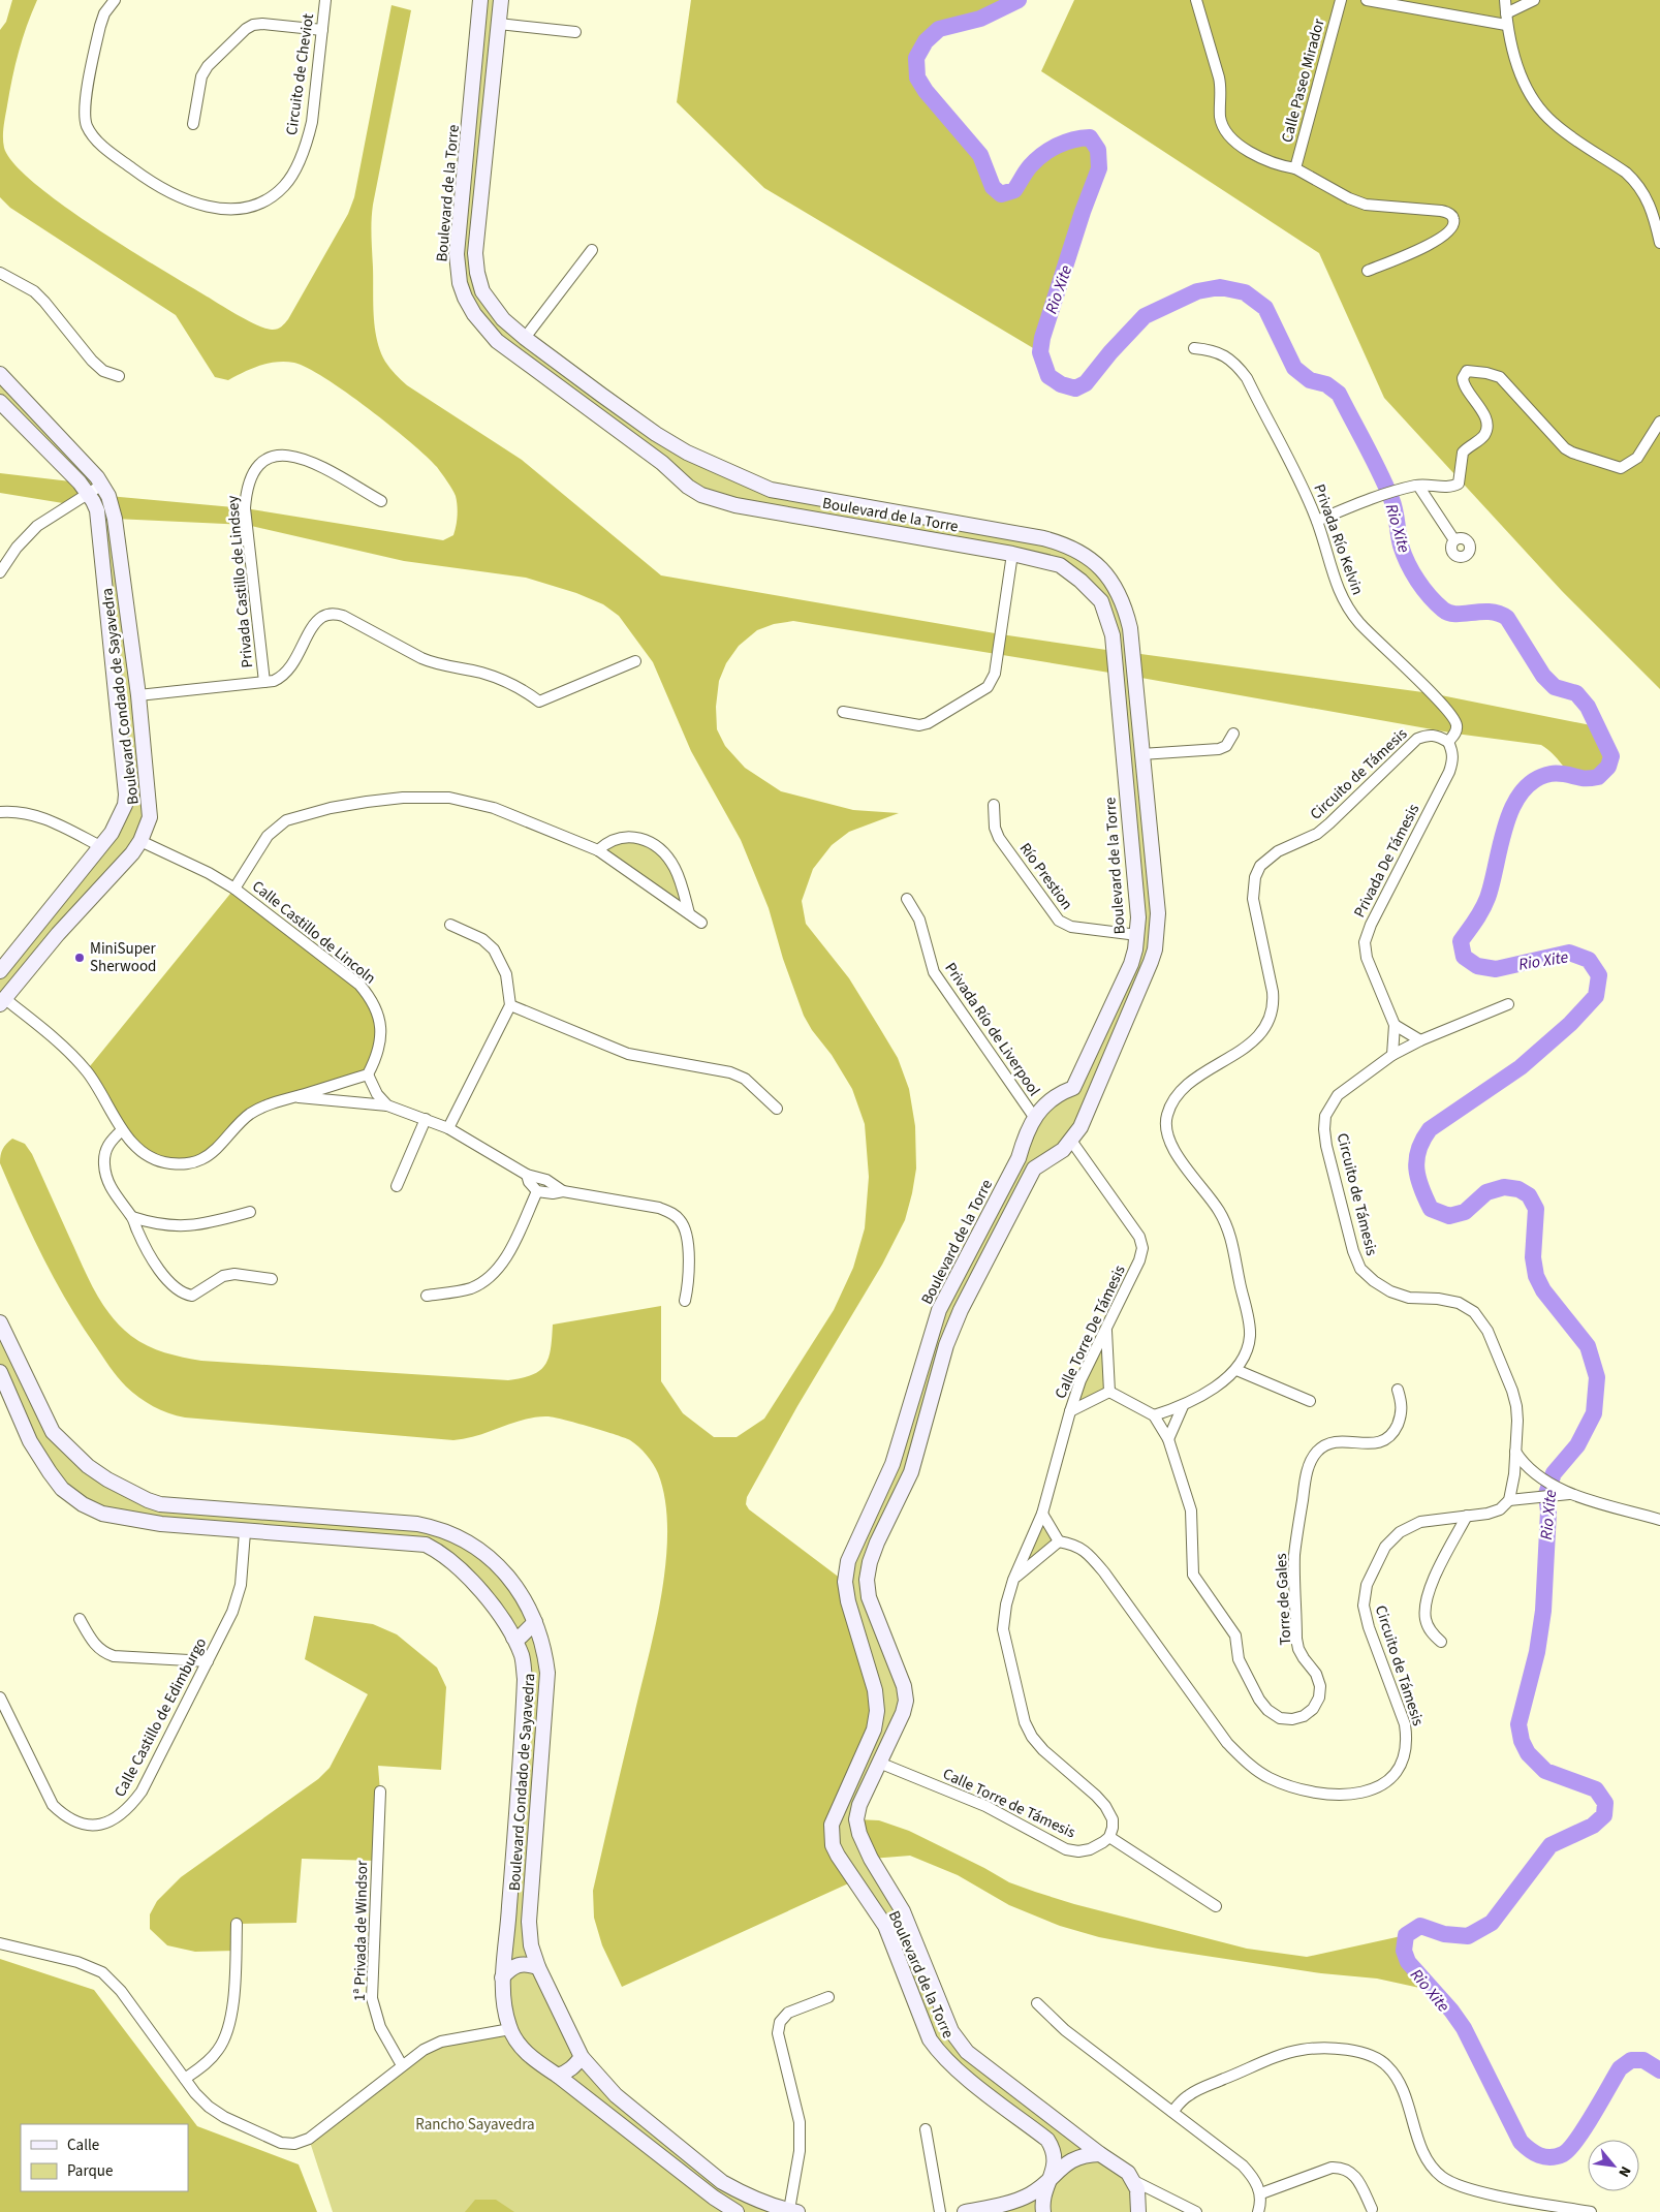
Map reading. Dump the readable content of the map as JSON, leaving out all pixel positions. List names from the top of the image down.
{
  "streets": {
    "street": [
      "Circuito de Cheviot",
      "Calle Paseo Mirador",
      "Boulevard de la Torre",
      "Privada Río Kelvin",
      "Privada Castillo de Lindsey",
      "Boulevard Condado de Sayavedra",
      "Circuito de Támesis",
      "Privada De Támesis",
      "Río Prestion",
      "Calle Castillo de Lincoln",
      "Privada Río de Liverpool",
      "Calle Torre De Támesis",
      "Torre de Gales",
      "Calle Castillo de Edimburgo",
      "Calle Torre de Támesis",
      "1ª Privada de Windsor"
    ]
  },
  "crossings": [
    ["Boulevard de la Torre", "Río Prestion"],
    ["Boulevard de la Torre", "Privada Río de Liverpool"],
    ["Boulevard de la Torre", "Calle Torre De Támesis"],
    ["Boulevard de la Torre", "Calle Torre de Támesis"],
    ["Privada Río Kelvin", "Circuito de Támesis"],
    ["Privada Río Kelvin", "Privada De Támesis"],
    ["Privada Castillo de Lindsey", "Boulevard Condado de Sayavedra"],
    ["Boulevard Condado de Sayavedra", "Calle Castillo de Lincoln"],
    ["Boulevard Condado de Sayavedra", "Calle Castillo de Edimburgo"],
    ["Circuito de Támesis", "Privada De Támesis"]
  ],
  "water": ["Rio Xite"],
  "parks": ["Rancho Sayavedra"],
  "places": ["MiniSuper Sherwood"],
  "legend": ["Calle", "Parque"],
  "north": "bottom right"
}
